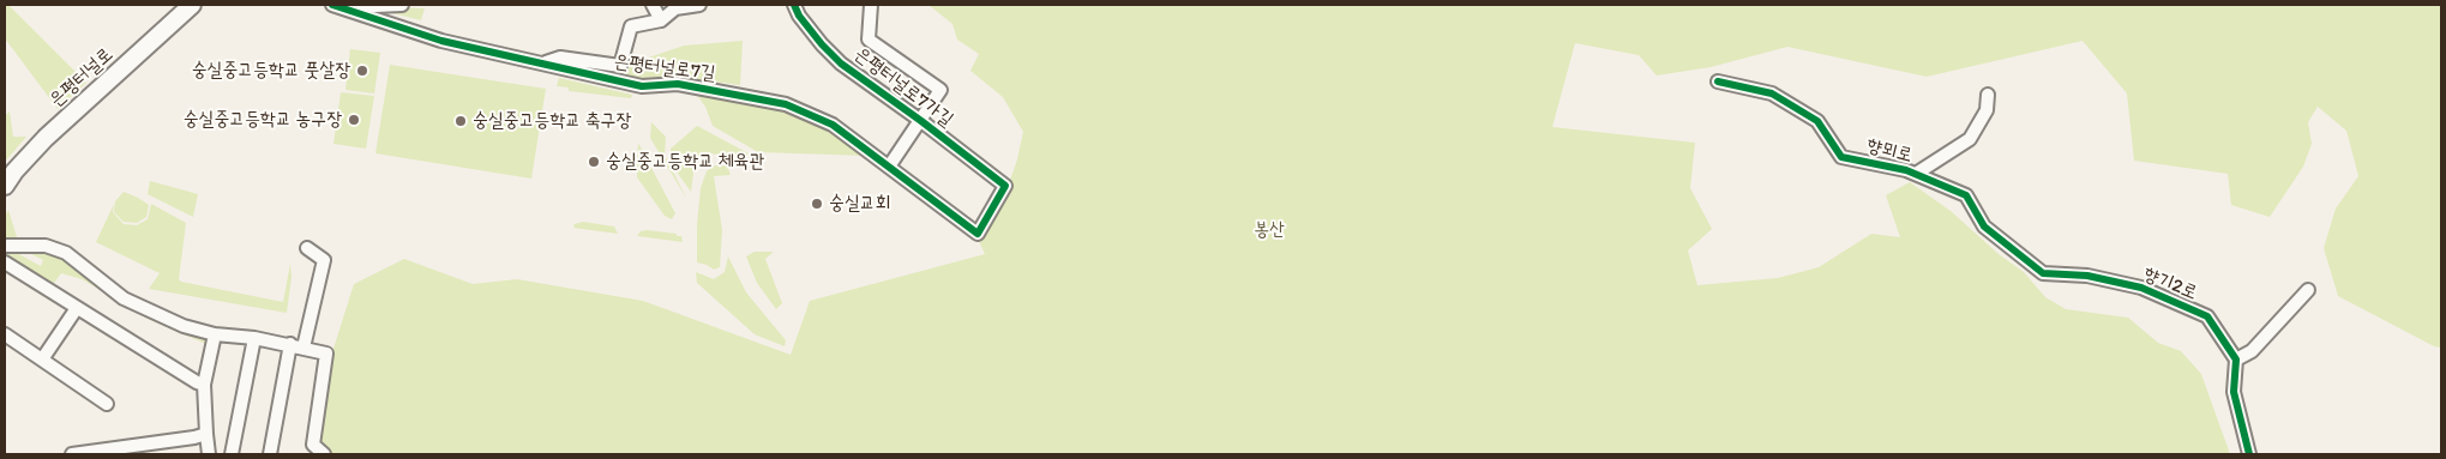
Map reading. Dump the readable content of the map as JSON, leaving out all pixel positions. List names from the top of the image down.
{
  "streets": {
    "main road": ["은평터널로"],
    "street": [
      "은평터널로7길",
      "은평터널로7가길",
      "향뫼로",
      "향기2로"
    ]
  },
  "crossings": [
    ["은평터널로7길", "은평터널로7가길"],
    ["향뫼로", "향기2로"]
  ],
  "parks": ["봉산"],
  "places": [
    "숭실중고등학교 풋살장",
    "숭실중고등학교 농구장",
    "숭실중고등학교 축구장",
    "숭실중고등학교 체육관",
    "숭실교회"
  ]
}
